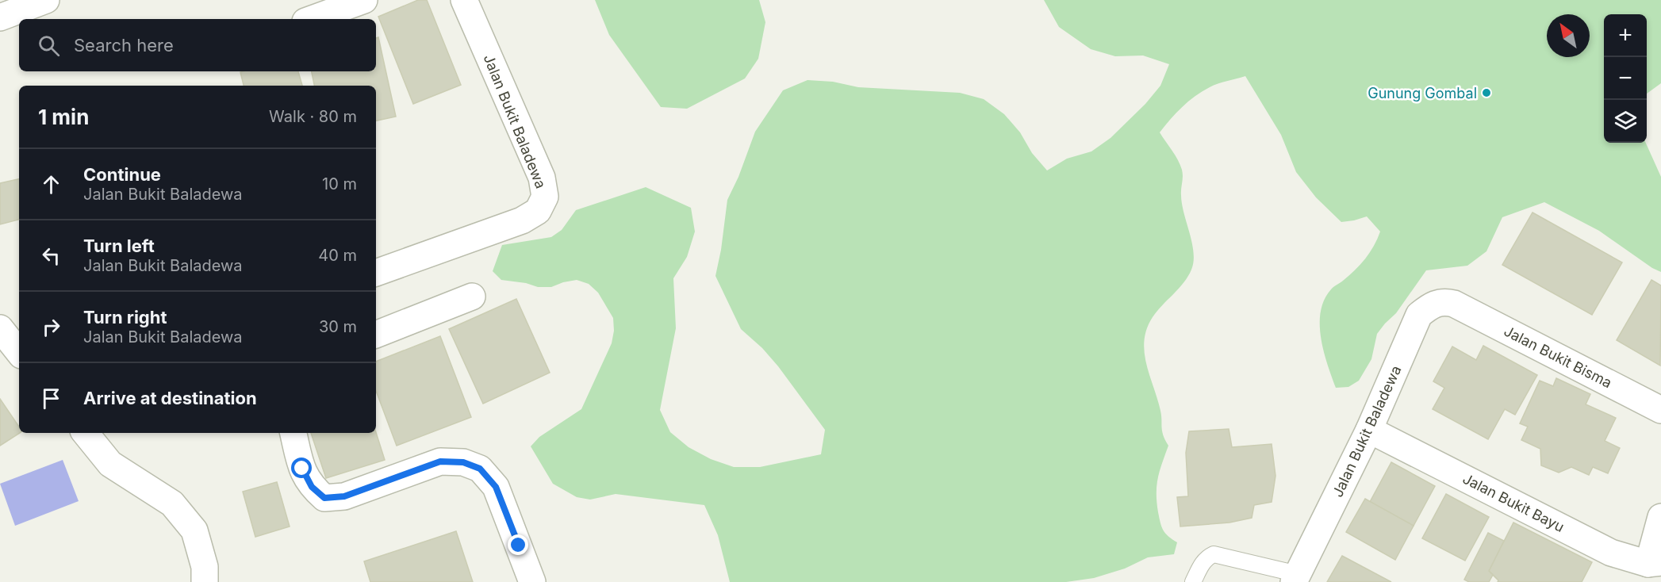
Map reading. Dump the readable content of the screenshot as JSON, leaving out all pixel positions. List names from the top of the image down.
{
  "streets": {
    "street": ["Jalan Bukit Baladewa", "Jalan Bukit Bisma", "Jalan Bukit Bayu"]
  },
  "crossings": [
    ["Jalan Bukit Baladewa", "Jalan Bukit Bisma"],
    ["Jalan Bukit Baladewa", "Jalan Bukit Bayu"]
  ],
  "places": ["Gunung Gombal"],
  "north": "top left",
  "page": {
    "map_buttons": ["+", "−"],
    "search": "Search here",
    "heading": ["1 min", "Walk · 80 m"],
    "list": [
      ["Continue", "Jalan Bukit Baladewa", "10 m"],
      ["Turn left", "Jalan Bukit Baladewa", "40 m"],
      ["Turn right", "Jalan Bukit Baladewa", "30 m"],
      "Arrive at destination"
    ]
  }
}
